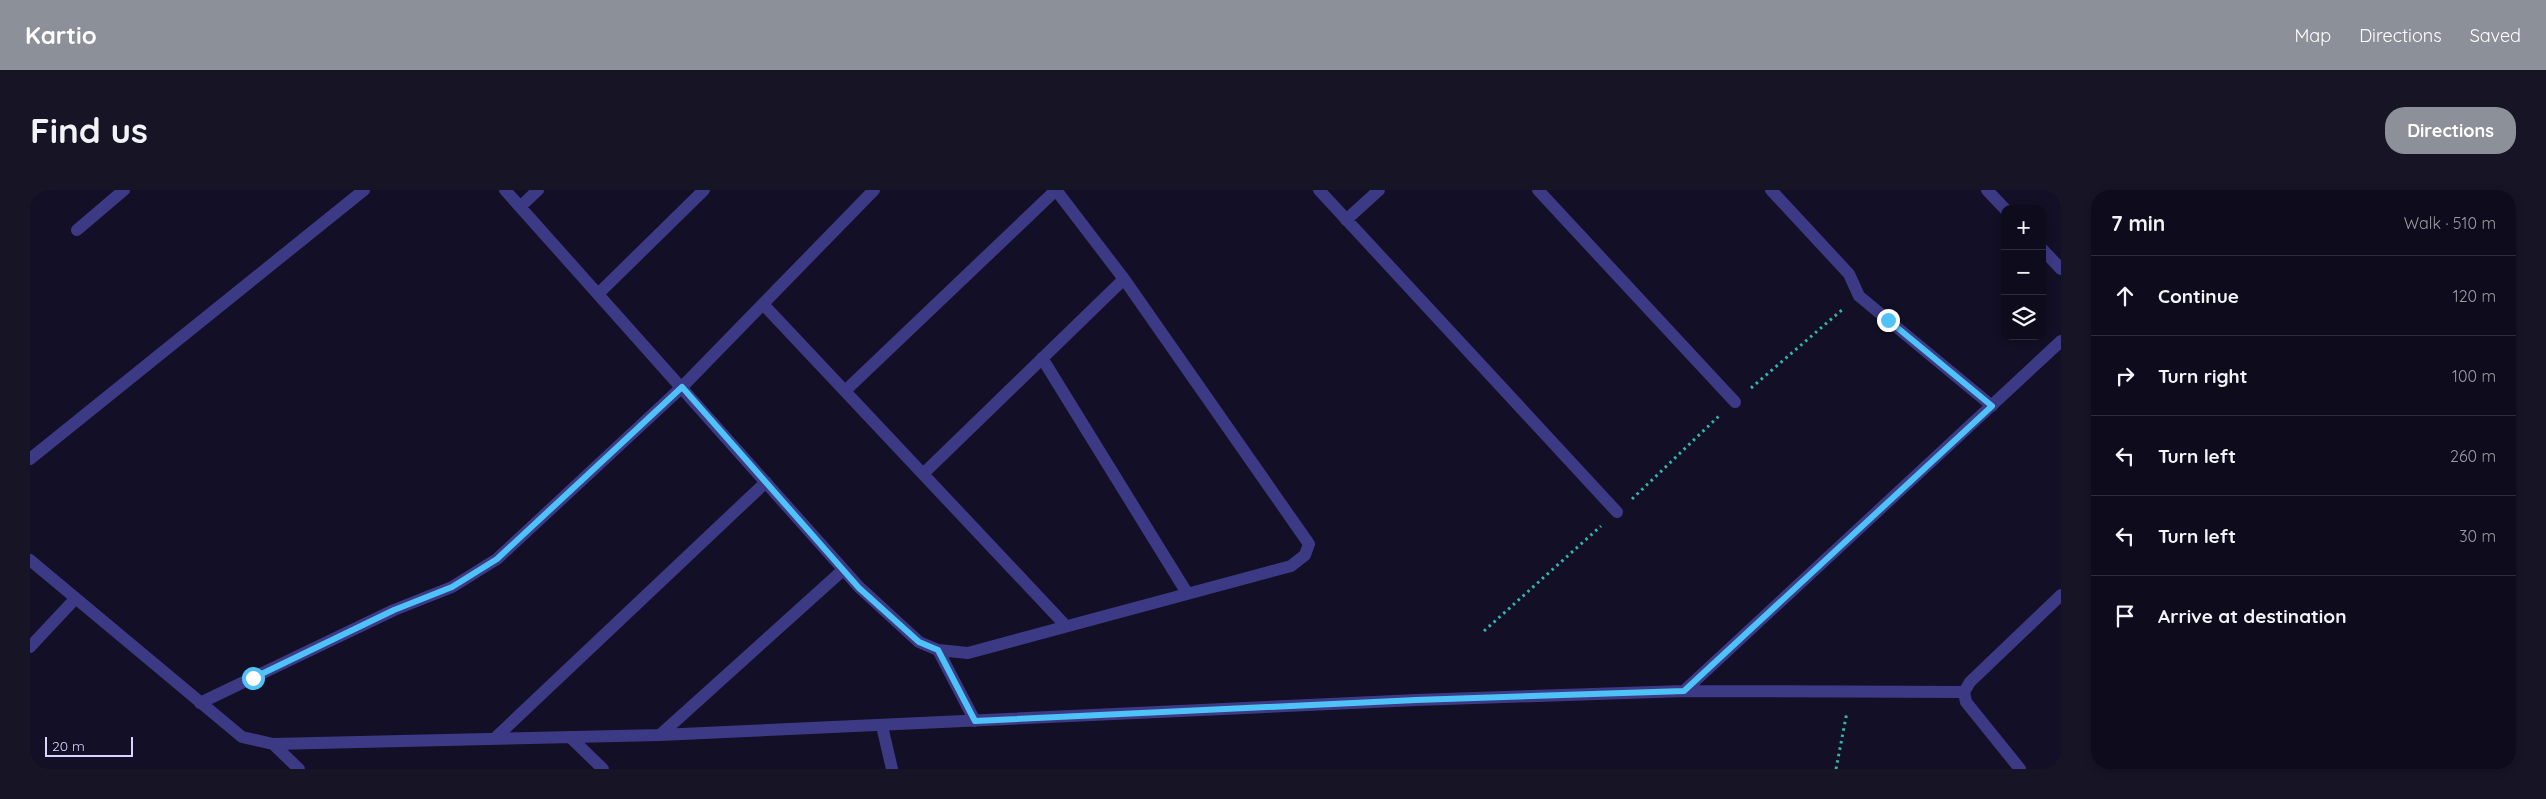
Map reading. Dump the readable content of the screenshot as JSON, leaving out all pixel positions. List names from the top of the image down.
{
  "scale_bar": "20 m",
  "page": {
    "header": "Kartio",
    "nav": ["Map", "Directions", "Saved"],
    "buttons": "Directions",
    "title": "Find us",
    "heading": ["7 min", "Walk · 510 m"],
    "map_buttons": ["+", "−"],
    "list": [
      ["Continue", "120 m"],
      ["Turn right", "100 m"],
      ["Turn left", "260 m"],
      ["Turn left", "30 m"],
      "Arrive at destination"
    ],
    "scale": "20 m"
  }
}
